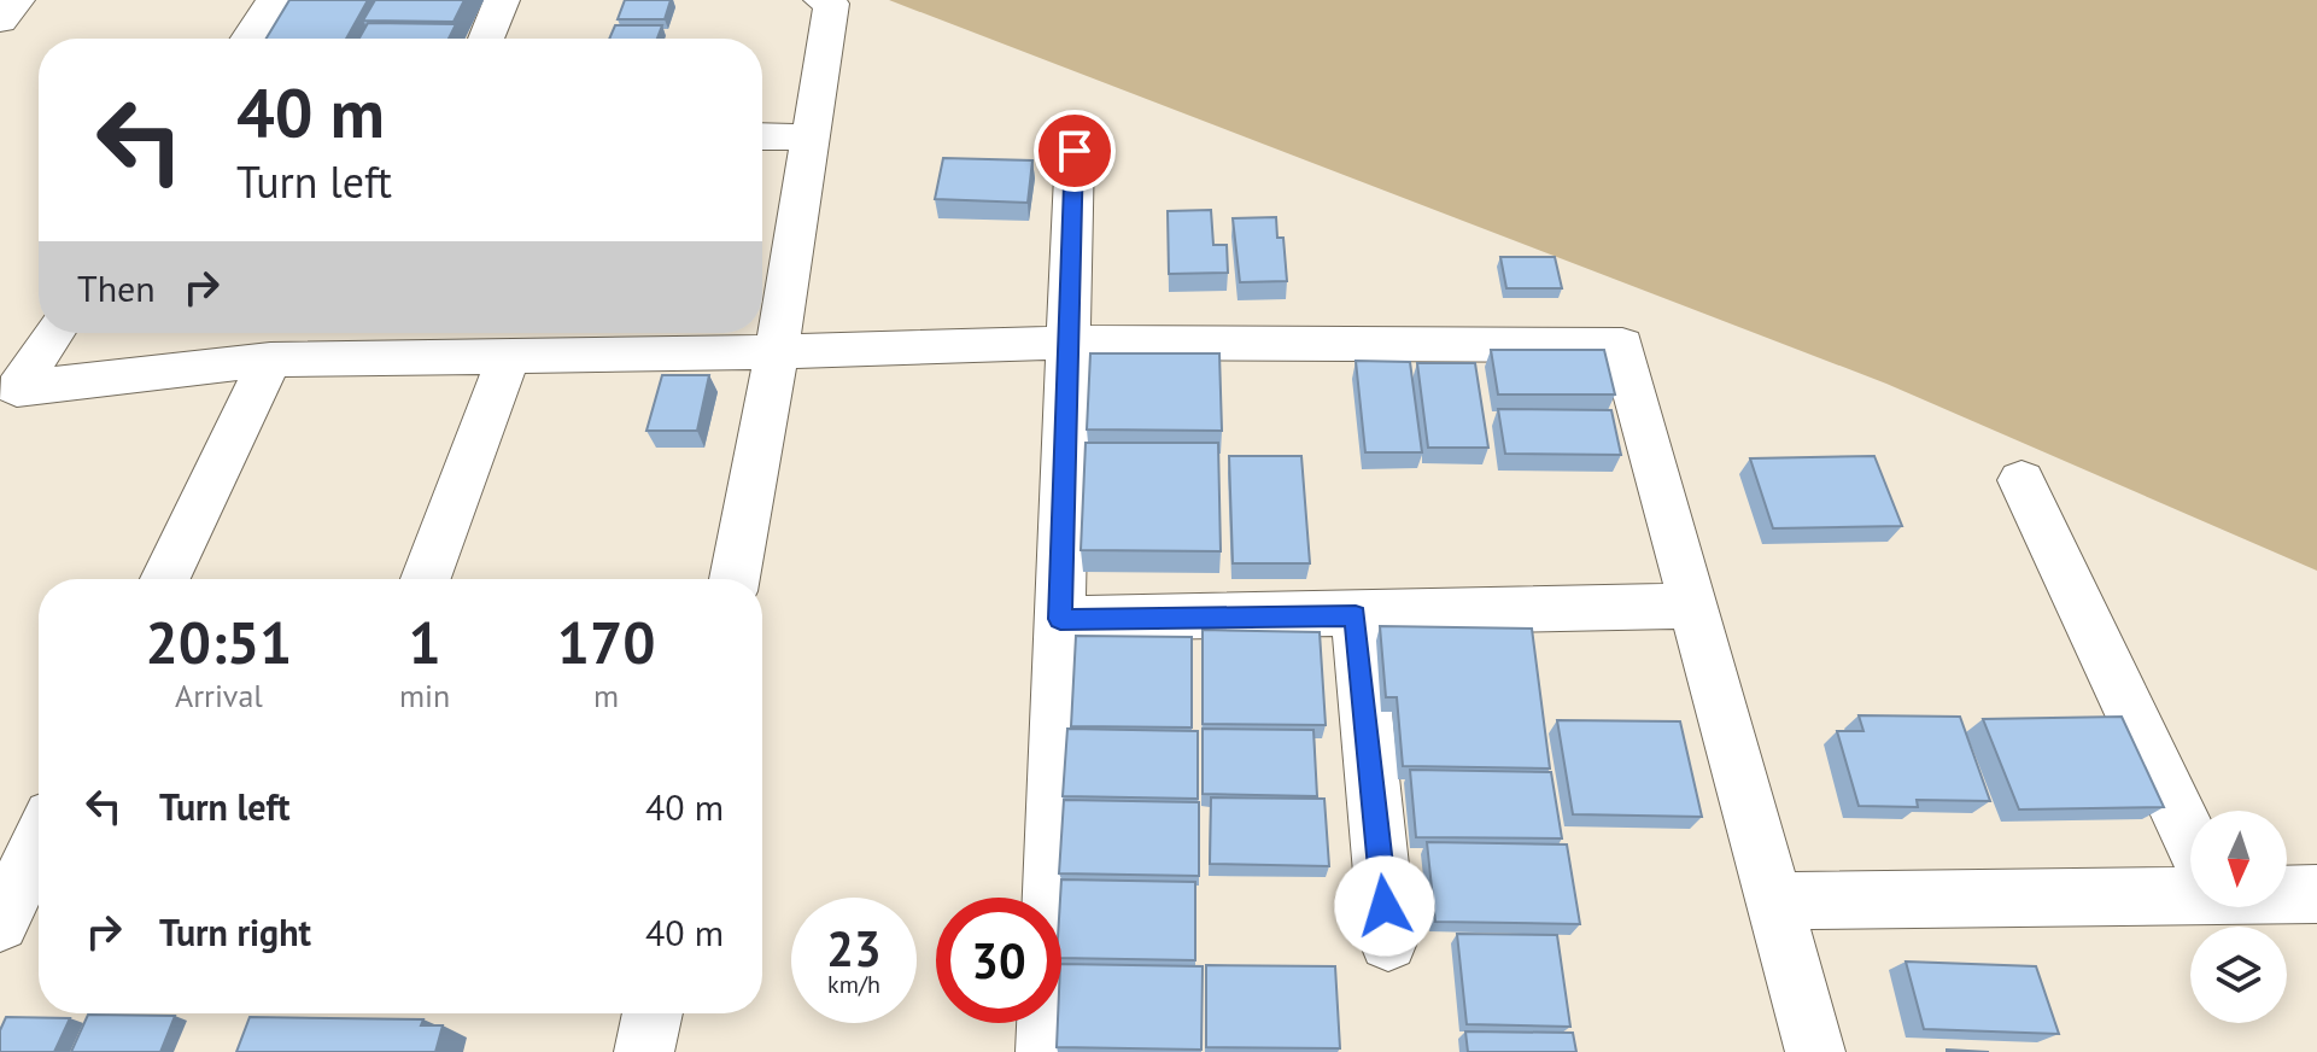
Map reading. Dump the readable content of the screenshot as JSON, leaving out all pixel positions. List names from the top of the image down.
{
  "north": "bottom",
  "page": {
    "turn": ["40 m", "Turn left"],
    "then": "Then",
    "eta": [
      "20:51",
      "Arrival",
      "1",
      "min",
      "170",
      "m"
    ],
    "list": [
      {
        "name": "Turn left",
        "value": "40 m"
      },
      {
        "name": "Turn right",
        "value": "40 m"
      }
    ],
    "speed": "23 km/h",
    "limit": "30"
  }
}
